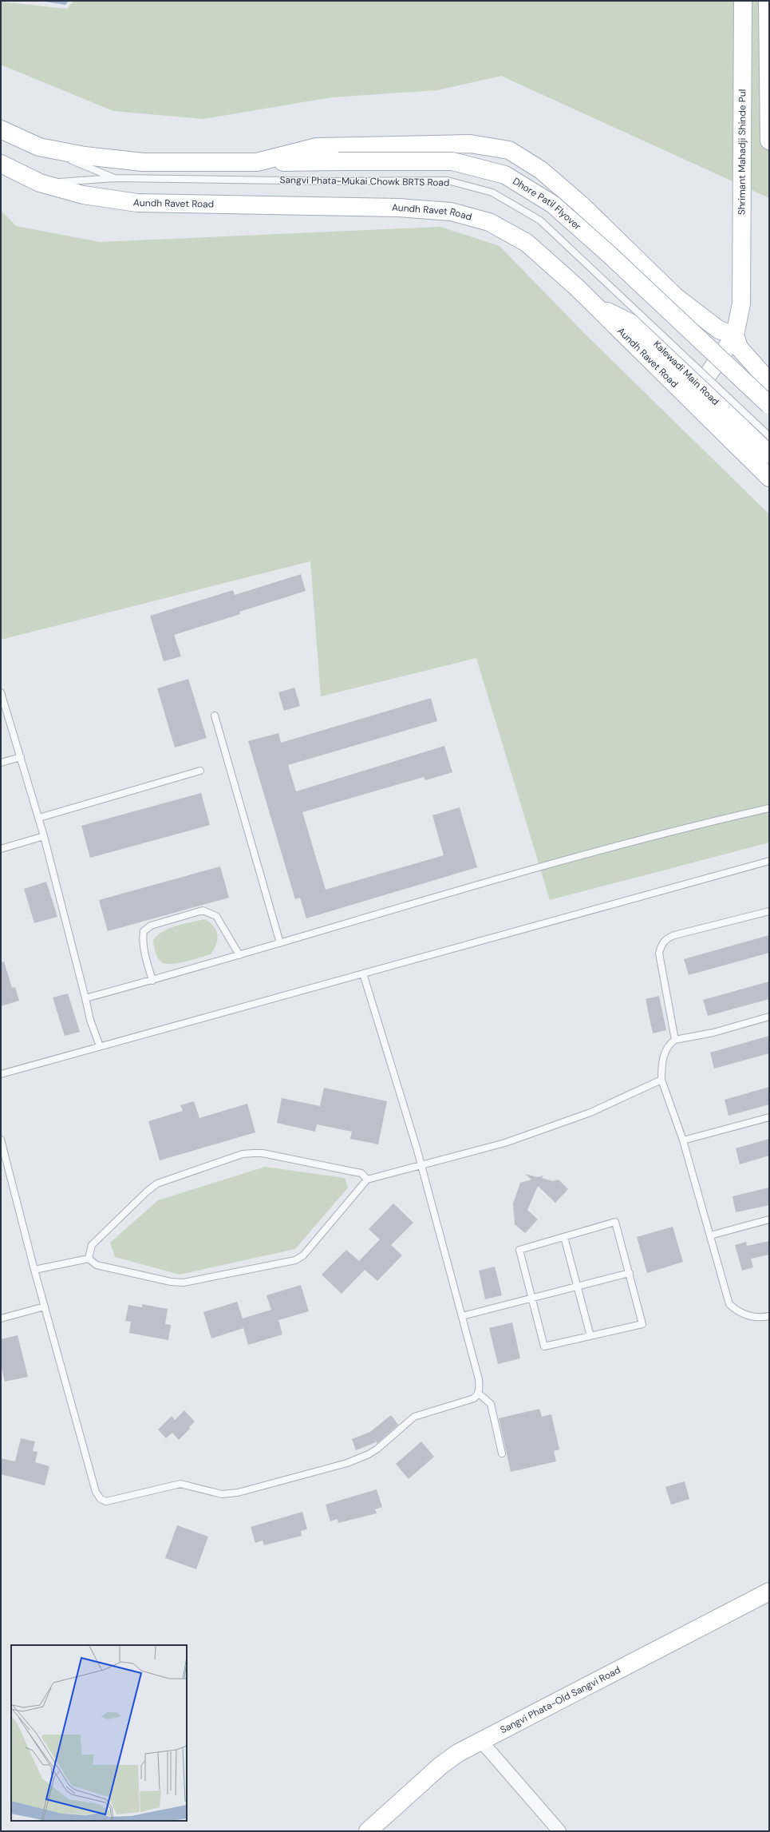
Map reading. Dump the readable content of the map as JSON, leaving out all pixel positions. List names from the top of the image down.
{
  "streets": {
    "main road": [
      "Shrimant Mahadji Shinde Pul",
      "Aundh Ravet Road",
      "Dhore Patil Flyover",
      "Kalewadi Main Road",
      "Sangvi Phata-Old Sangvi Road"
    ],
    "lane": ["Sangvi Phata-Mukai Chowk BRTS Road"]
  },
  "crossings": [
    ["Sangvi Phata-Mukai Chowk BRTS Road", "Aundh Ravet Road"],
    ["Aundh Ravet Road", "Kalewadi Main Road"]
  ]
}
